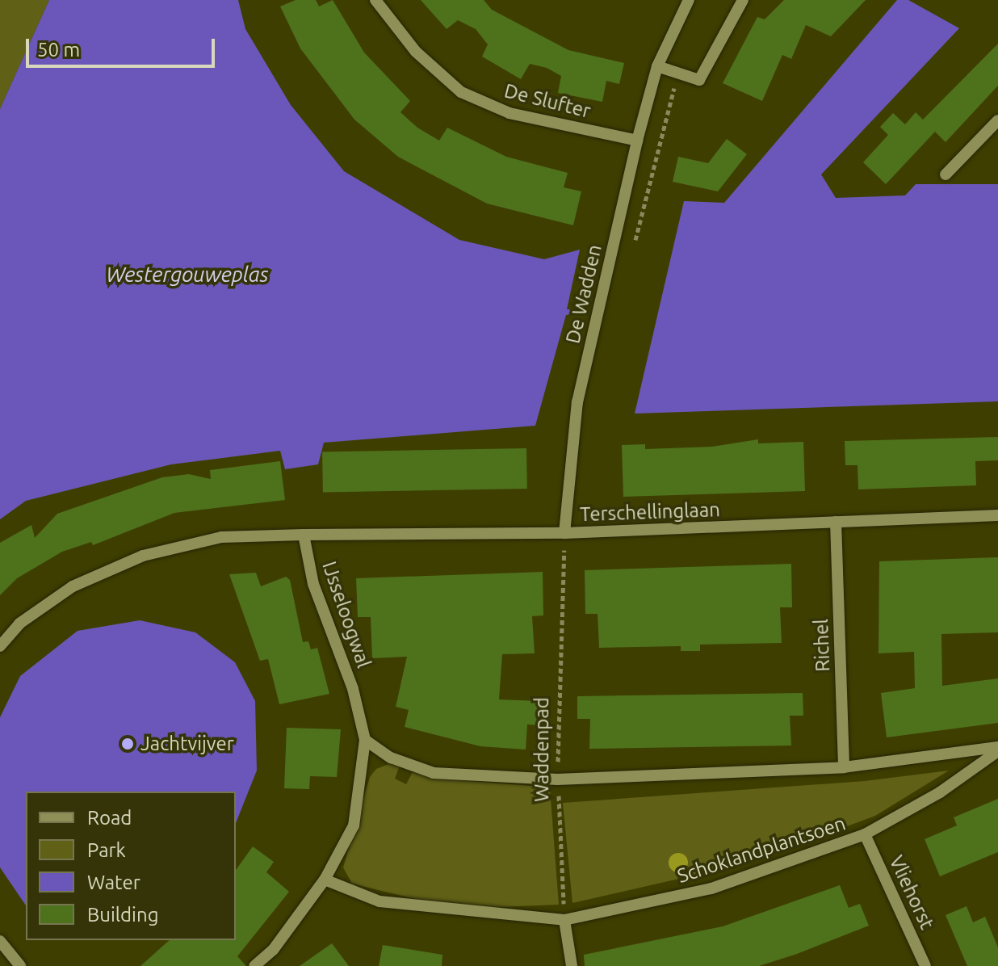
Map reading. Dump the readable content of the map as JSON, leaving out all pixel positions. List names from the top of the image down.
{
  "streets": {
    "street": [
      "De Slufter",
      "De Wadden",
      "Terschellinglaan",
      "IJsseloogwal",
      "Richel",
      "Schoklandplantsoen",
      "Vliehorst"
    ],
    "path": ["Waddenpad"]
  },
  "crossings": [
    ["De Slufter", "De Wadden"],
    ["De Wadden", "Terschellinglaan"],
    ["De Wadden", "Waddenpad"],
    ["Terschellinglaan", "IJsseloogwal"],
    ["Terschellinglaan", "Richel"],
    ["Terschellinglaan", "Waddenpad"],
    ["IJsseloogwal", "Schoklandplantsoen"],
    ["Richel", "Schoklandplantsoen"],
    ["Waddenpad", "Schoklandplantsoen"],
    ["Schoklandplantsoen", "Vliehorst"]
  ],
  "water": ["Westergouweplas"],
  "places": ["Jachtvijver"],
  "legend": [
    "Road",
    "Park",
    "Water",
    "Building"
  ],
  "scale_bar": "50 m"
}
